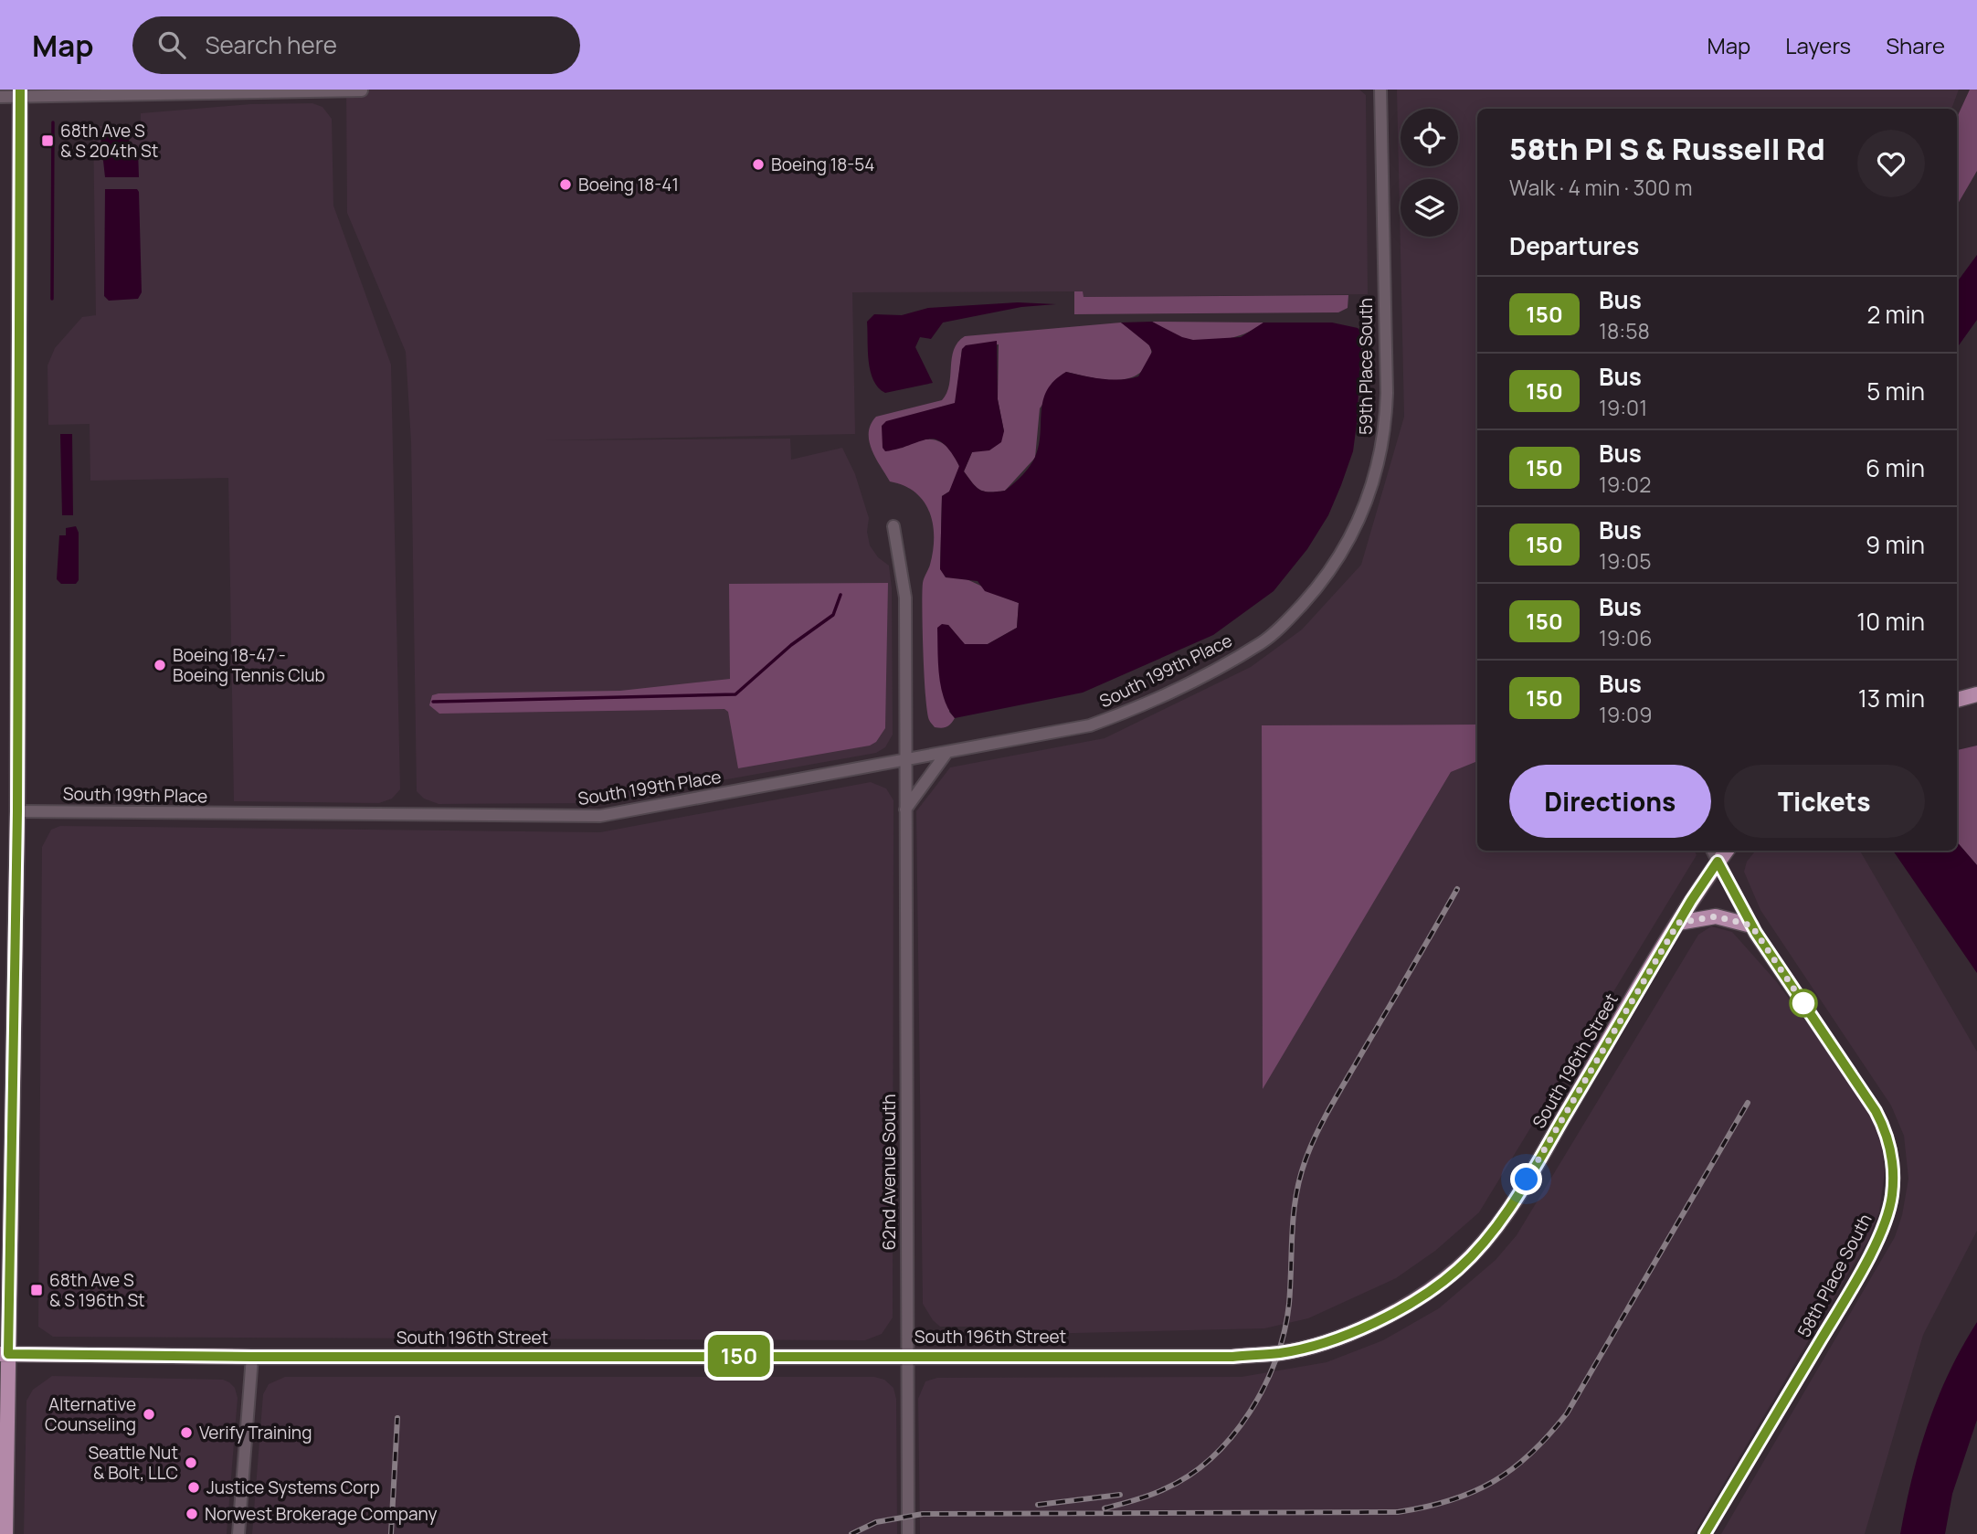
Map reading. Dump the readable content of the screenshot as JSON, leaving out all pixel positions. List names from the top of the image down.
{
  "streets": {
    "main road": ["South 196th Street"],
    "street": [
      "59th Place South",
      "South 199th Place",
      "62nd Avenue South",
      "58th Place South"
    ]
  },
  "crossings": [
    ["59th Place South", "South 199th Place"],
    ["South 199th Place", "62nd Avenue South"],
    ["South 196th Street", "62nd Avenue South"],
    ["South 196th Street", "58th Place South"]
  ],
  "places": {
    "transit": ["68th Ave S & S 204th St", "68th Ave S & S 196th St"],
    "other": [
      "Boeing 18-54",
      "Boeing 18-41",
      "Boeing 18-47 - Boeing Tennis Club",
      "Alternative Counseling",
      "Verify Training",
      "Seattle Nut & Bolt, LLC",
      "Justice Systems Corp",
      "Norwest Brokerage Company"
    ]
  },
  "lines": ["bus line 150"],
  "page": {
    "header": "Map",
    "search": "Search here",
    "nav": ["Map", "Layers", "Share"],
    "on_map": "150",
    "heading": [
      ["58th Pl S & Russell Rd", "Walk · 4 min · 300 m"],
      "Departures"
    ],
    "list": [
      {
        "mark": "150",
        "name": "Bus",
        "note": "18:58",
        "value": "2 min"
      },
      {
        "mark": "150",
        "name": "Bus",
        "note": "19:01",
        "value": "5 min"
      },
      {
        "mark": "150",
        "name": "Bus",
        "note": "19:02",
        "value": "6 min"
      },
      {
        "mark": "150",
        "name": "Bus",
        "note": "19:05",
        "value": "9 min"
      },
      {
        "mark": "150",
        "name": "Bus",
        "note": "19:06",
        "value": "10 min"
      },
      {
        "mark": "150",
        "name": "Bus",
        "note": "19:09",
        "value": "13 min"
      }
    ],
    "buttons": ["Directions", "Tickets"]
  }
}
